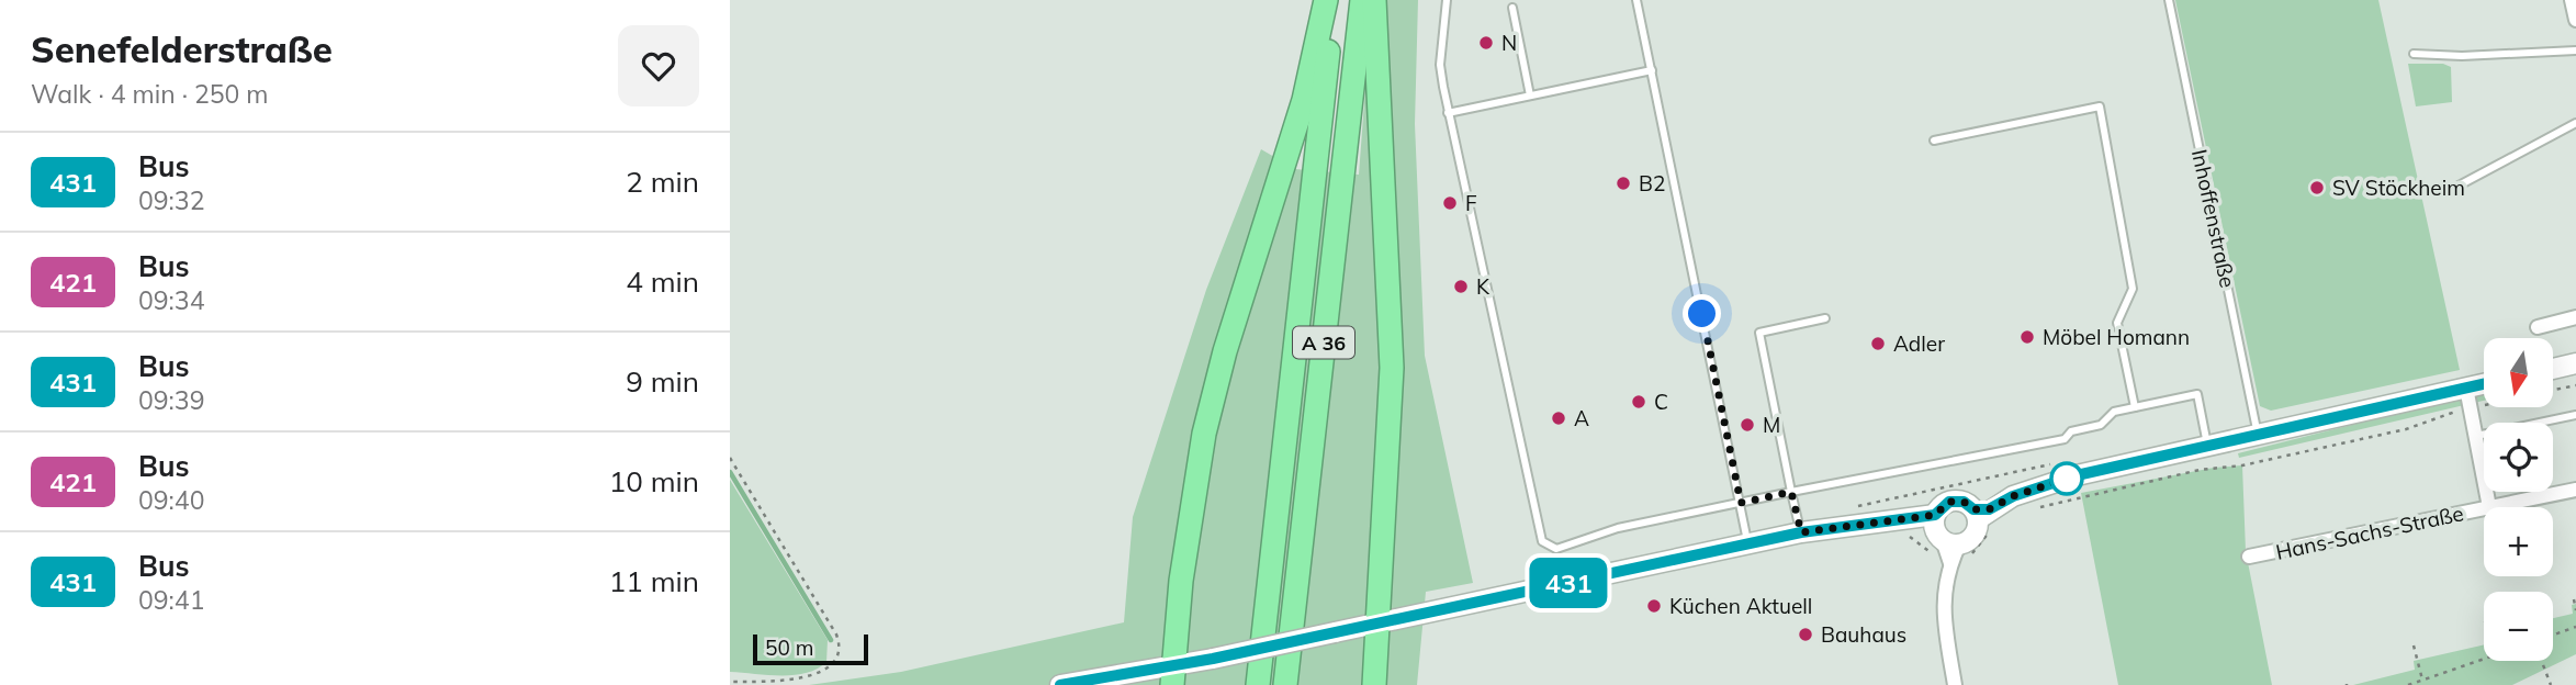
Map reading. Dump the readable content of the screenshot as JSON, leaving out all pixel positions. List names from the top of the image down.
{
  "streets": {
    "highway": ["A 36"],
    "street": ["Hans-Sachs-Straße"],
    "lane": ["Inhoffenstraße"]
  },
  "places": [
    "N",
    "B2",
    "SV Stöckheim",
    "F",
    "K",
    "Möbel Homann",
    "Adler",
    "C",
    "A",
    "M",
    "Küchen Aktuell",
    "Bauhaus"
  ],
  "lines": ["bus line 431"],
  "scale_bar": "50 m",
  "north": "bottom",
  "page": {
    "heading": ["Senefelderstraße", "Walk · 4 min · 250 m"],
    "on_map": "431",
    "list": [
      {
        "mark": "431",
        "name": "Bus",
        "note": "09:32",
        "value": "2 min"
      },
      {
        "mark": "421",
        "name": "Bus",
        "note": "09:34",
        "value": "4 min"
      },
      {
        "mark": "431",
        "name": "Bus",
        "note": "09:39",
        "value": "9 min"
      },
      {
        "mark": "421",
        "name": "Bus",
        "note": "09:40",
        "value": "10 min"
      },
      {
        "mark": "431",
        "name": "Bus",
        "note": "09:41",
        "value": "11 min"
      }
    ],
    "map_buttons": ["+", "−"],
    "scale": "50 m"
  }
}
